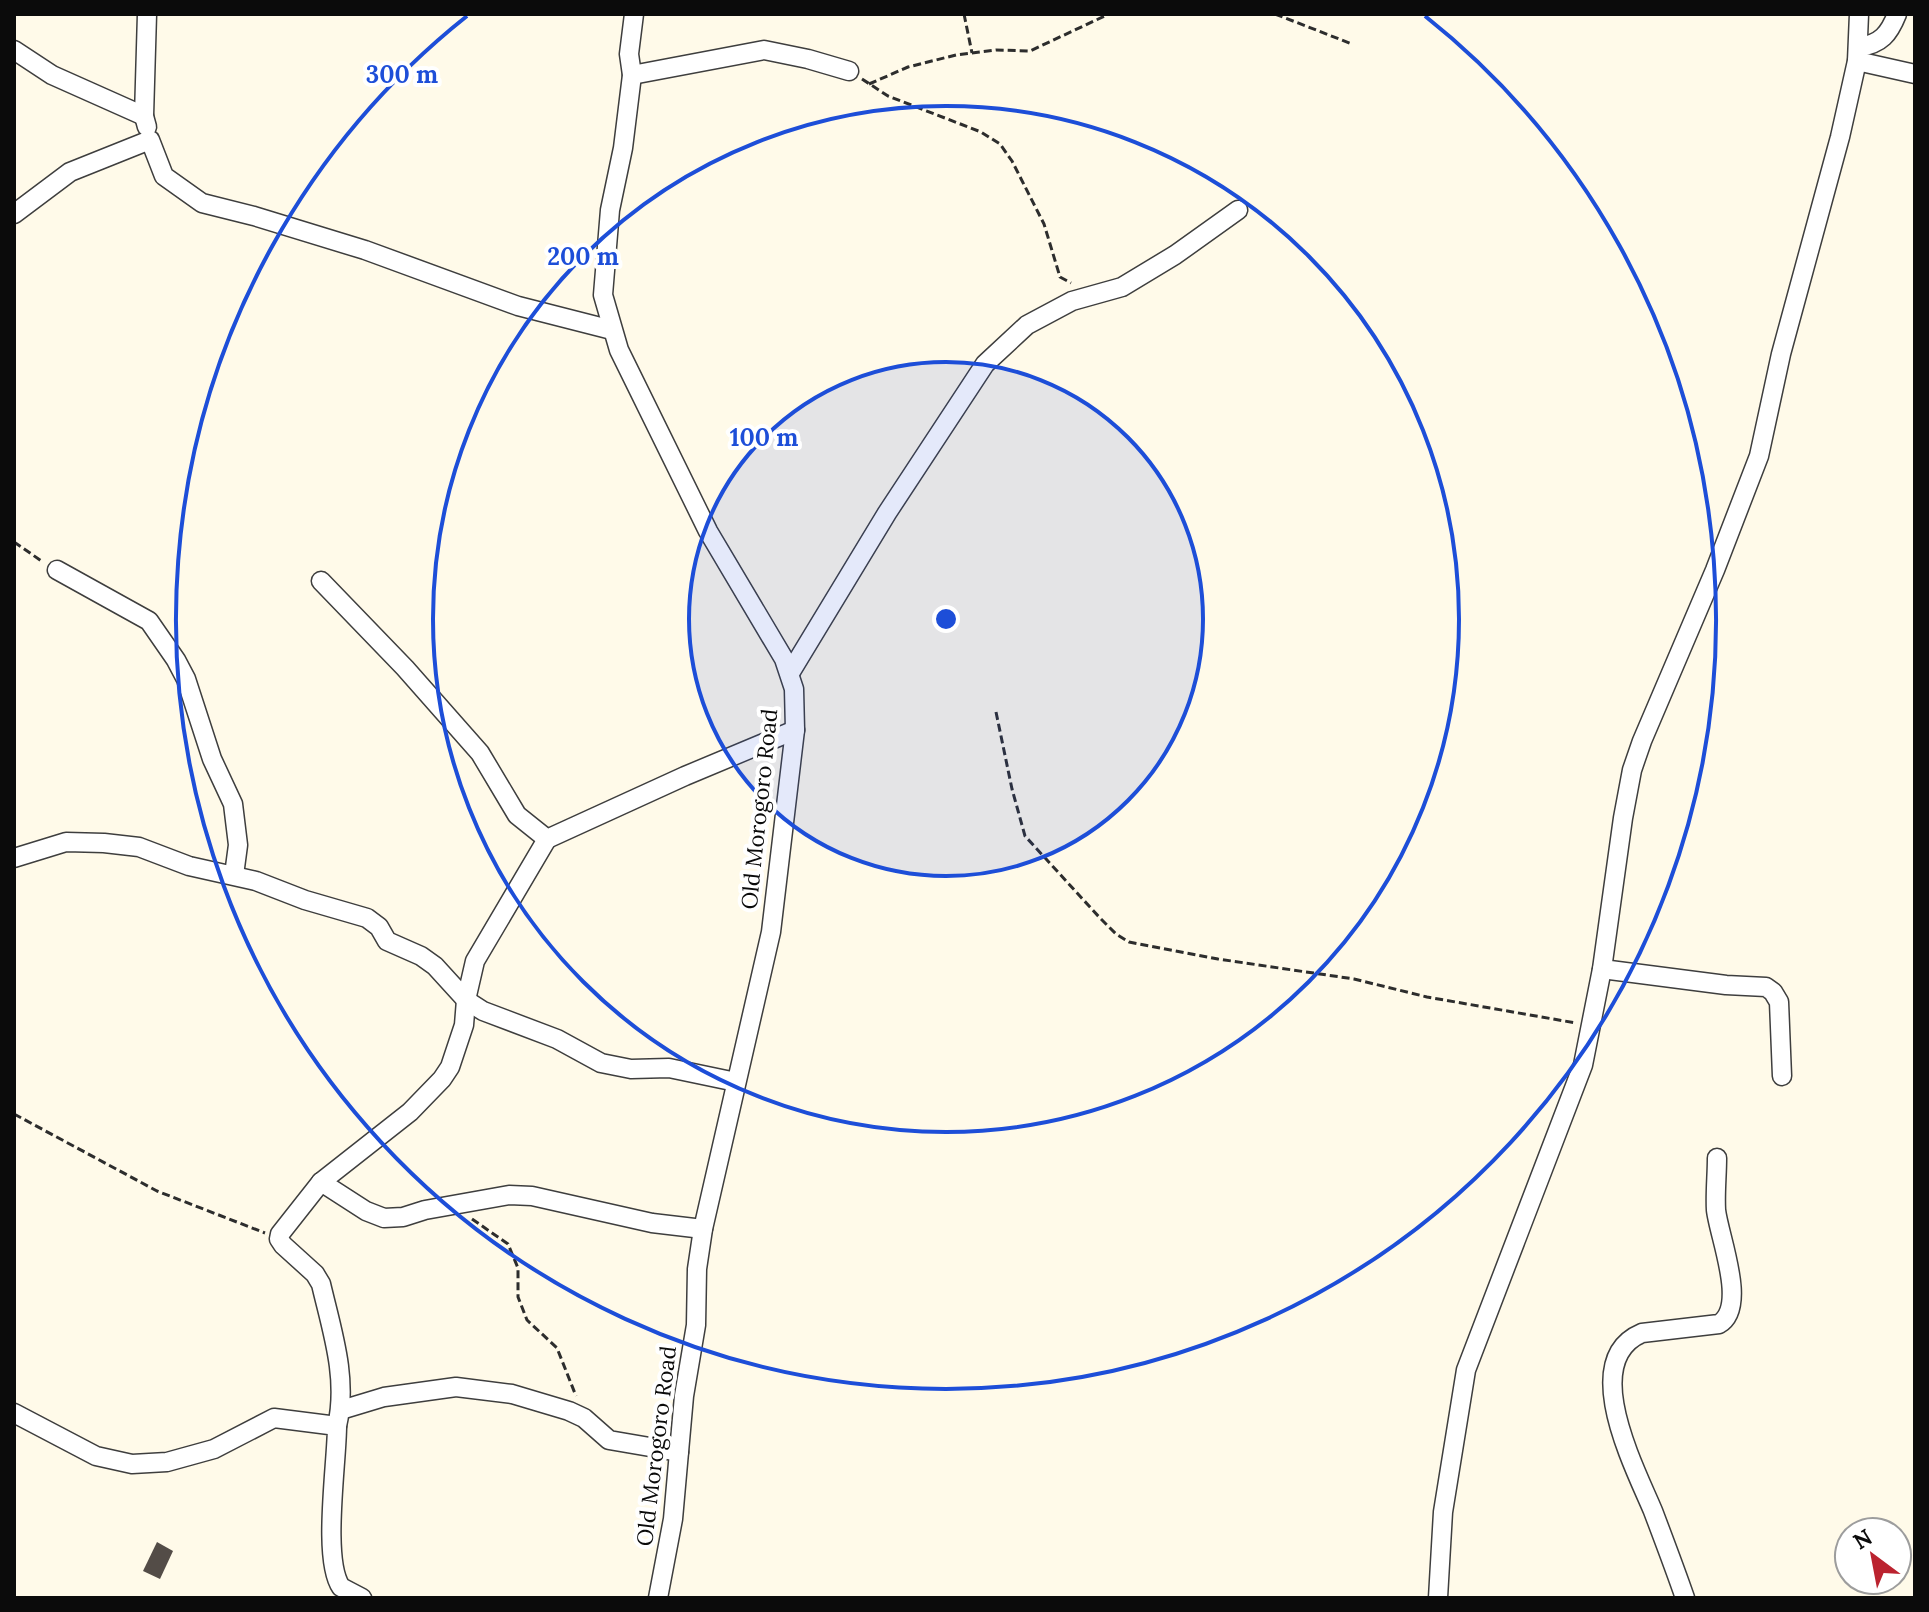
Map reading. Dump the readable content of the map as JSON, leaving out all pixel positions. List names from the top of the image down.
{
  "streets": {
    "street": ["Old Morogoro Road"]
  },
  "north": "top left",
  "rings": ["300 m", "200 m", "100 m"]
}
